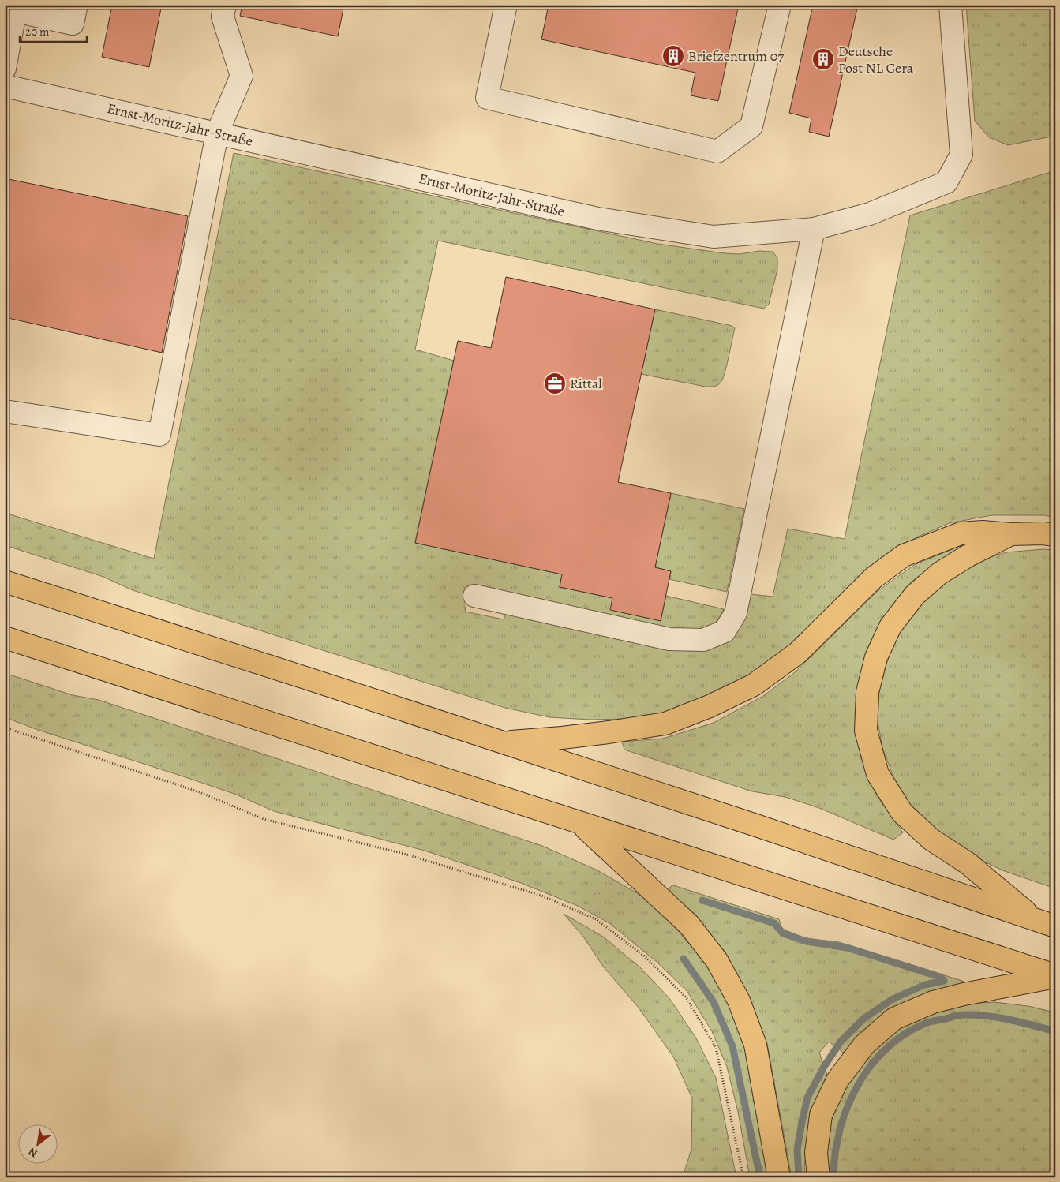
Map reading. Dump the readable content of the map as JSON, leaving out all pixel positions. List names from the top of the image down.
{
  "streets": {
    "street": ["Ernst-Moritz-Jahr-Straße"]
  },
  "places": {
    "building": ["Briefzentrum 07", "Deutsche Post NL Gera"],
    "office": ["Rittal"]
  },
  "scale_bar": "20 m",
  "north": "bottom left"
}
